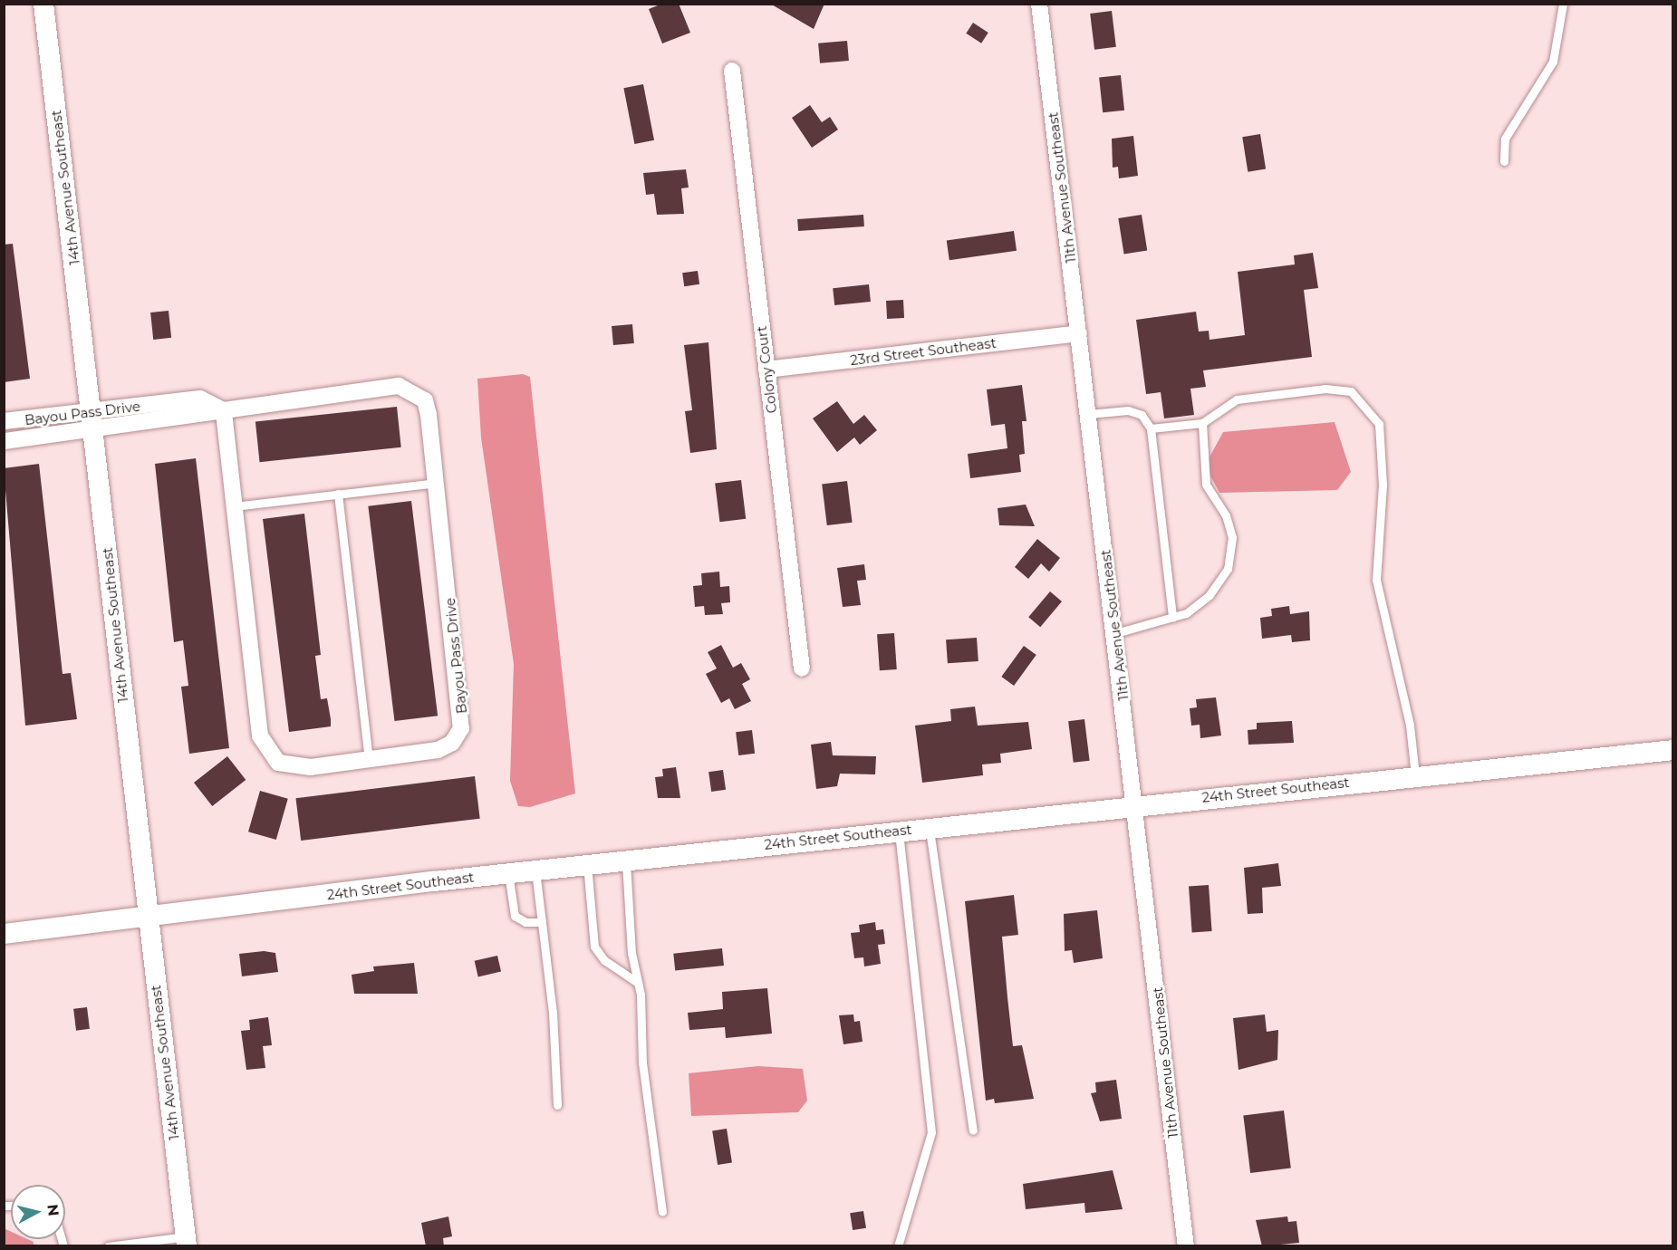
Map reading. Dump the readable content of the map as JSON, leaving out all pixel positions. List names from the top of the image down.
{
  "streets": {
    "street": [
      "14th Avenue Southeast",
      "11th Avenue Southeast",
      "23rd Street Southeast",
      "Colony Court",
      "Bayou Pass Drive",
      "24th Street Southeast"
    ]
  },
  "crossings": [
    ["14th Avenue Southeast", "Bayou Pass Drive"],
    ["14th Avenue Southeast", "24th Street Southeast"],
    ["11th Avenue Southeast", "23rd Street Southeast"],
    ["11th Avenue Southeast", "24th Street Southeast"],
    ["23rd Street Southeast", "Colony Court"]
  ],
  "north": "right"
}
